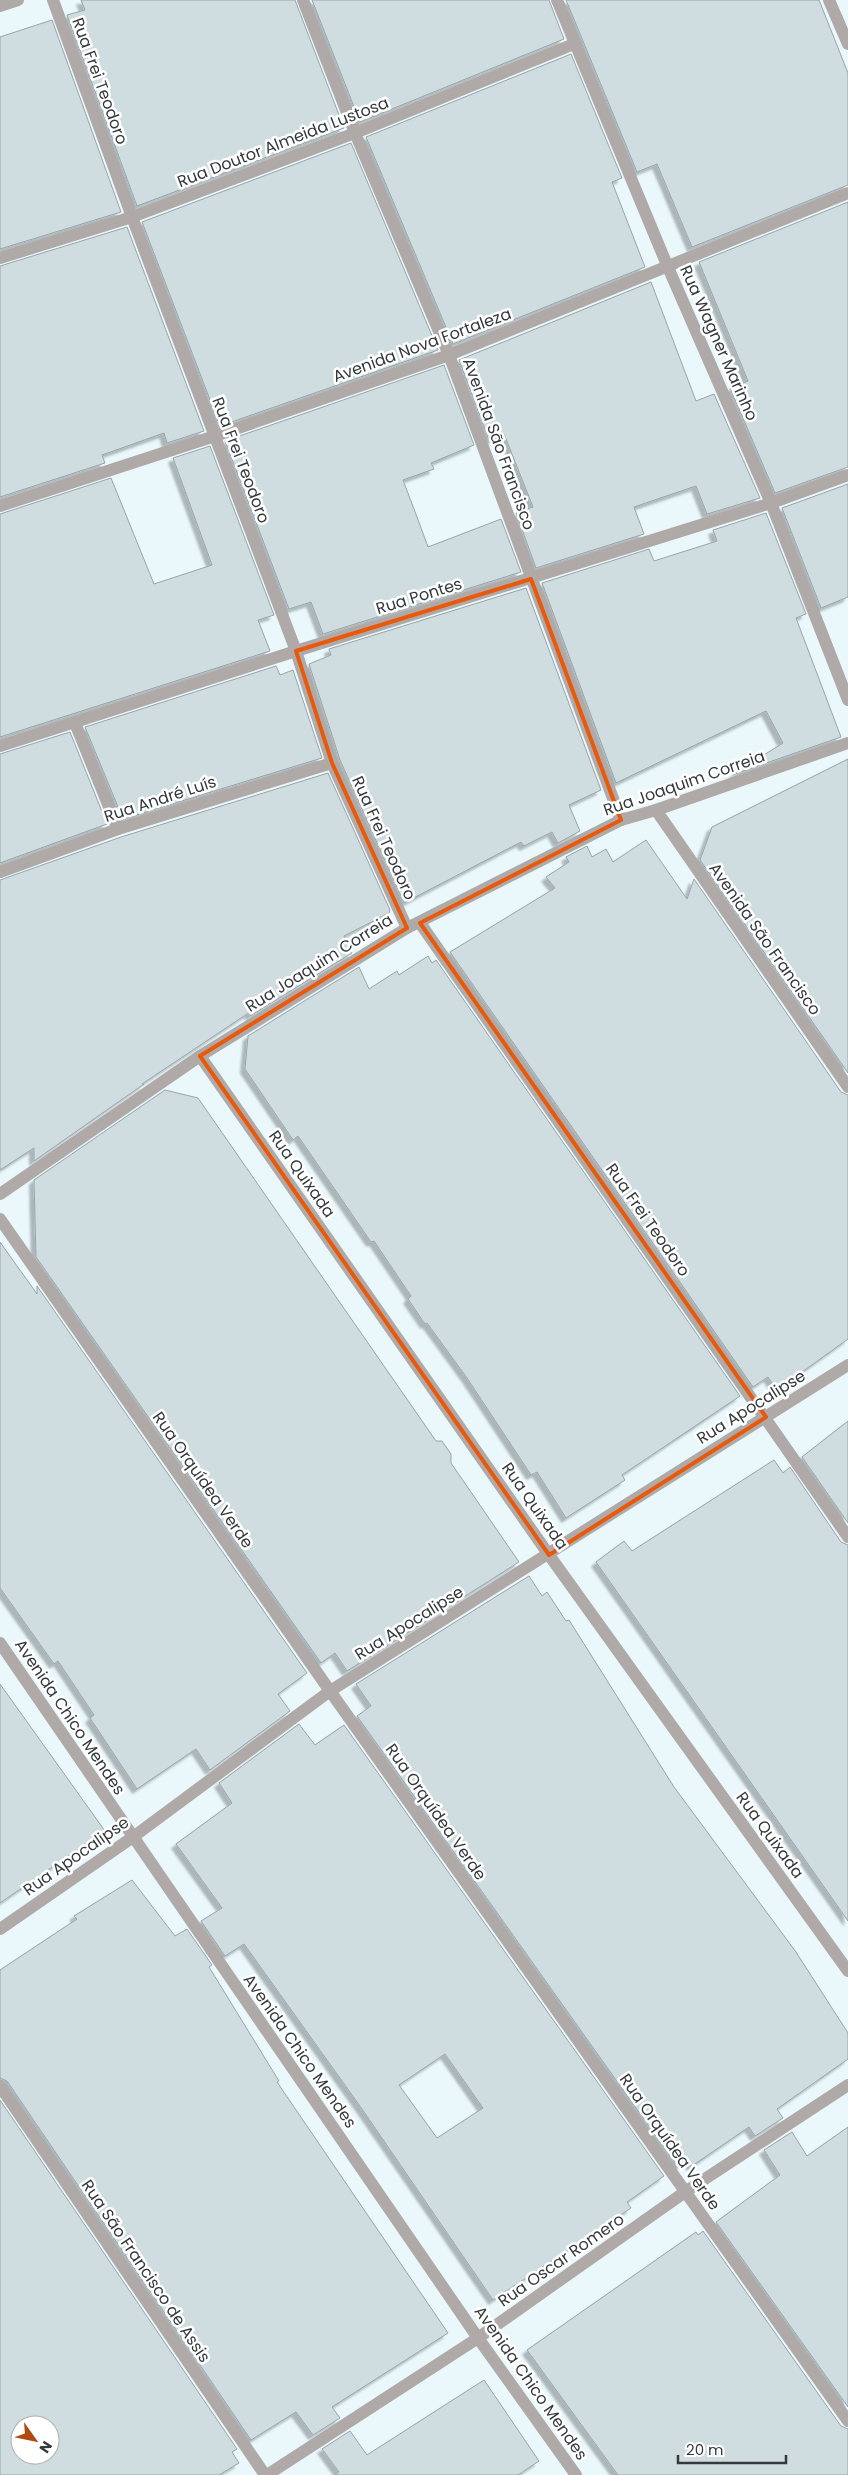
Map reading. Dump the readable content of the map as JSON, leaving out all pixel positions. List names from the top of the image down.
{
  "streets": {
    "street": [
      "Rua Frei Teodoro",
      "Rua Doutor Almeida Lustosa",
      "Rua Wagner Marinho",
      "Avenida Nova Fortaleza",
      "Avenida São Francisco",
      "Rua Pontes",
      "Rua Joaquim Correia",
      "Rua André Luís",
      "Rua Quixada",
      "Rua Apocalipse",
      "Rua Orquídea Verde",
      "Avenida Chico Mendes",
      "Rua Oscar Romero",
      "Rua São Francisco de Assis"
    ]
  },
  "crossings": [
    ["Rua Frei Teodoro", "Rua Doutor Almeida Lustosa"],
    ["Rua Frei Teodoro", "Avenida Nova Fortaleza"],
    ["Rua Frei Teodoro", "Rua Pontes"],
    ["Rua Frei Teodoro", "Rua Joaquim Correia"],
    ["Rua Frei Teodoro", "Rua André Luís"],
    ["Rua Frei Teodoro", "Rua Apocalipse"],
    ["Rua Doutor Almeida Lustosa", "Rua Wagner Marinho"],
    ["Rua Doutor Almeida Lustosa", "Avenida São Francisco"],
    ["Rua Wagner Marinho", "Avenida Nova Fortaleza"],
    ["Rua Wagner Marinho", "Rua Pontes"],
    ["Avenida Nova Fortaleza", "Avenida São Francisco"],
    ["Avenida São Francisco", "Rua Pontes"],
    ["Avenida São Francisco", "Rua Joaquim Correia"],
    ["Rua Joaquim Correia", "Rua Quixada"],
    ["Rua Quixada", "Rua Apocalipse"],
    ["Rua Apocalipse", "Rua Orquídea Verde"],
    ["Rua Apocalipse", "Avenida Chico Mendes"],
    ["Rua Orquídea Verde", "Rua Oscar Romero"],
    ["Avenida Chico Mendes", "Rua Oscar Romero"],
    ["Rua Oscar Romero", "Rua São Francisco de Assis"]
  ],
  "scale_bar": "20 m",
  "north": "bottom right"
}
